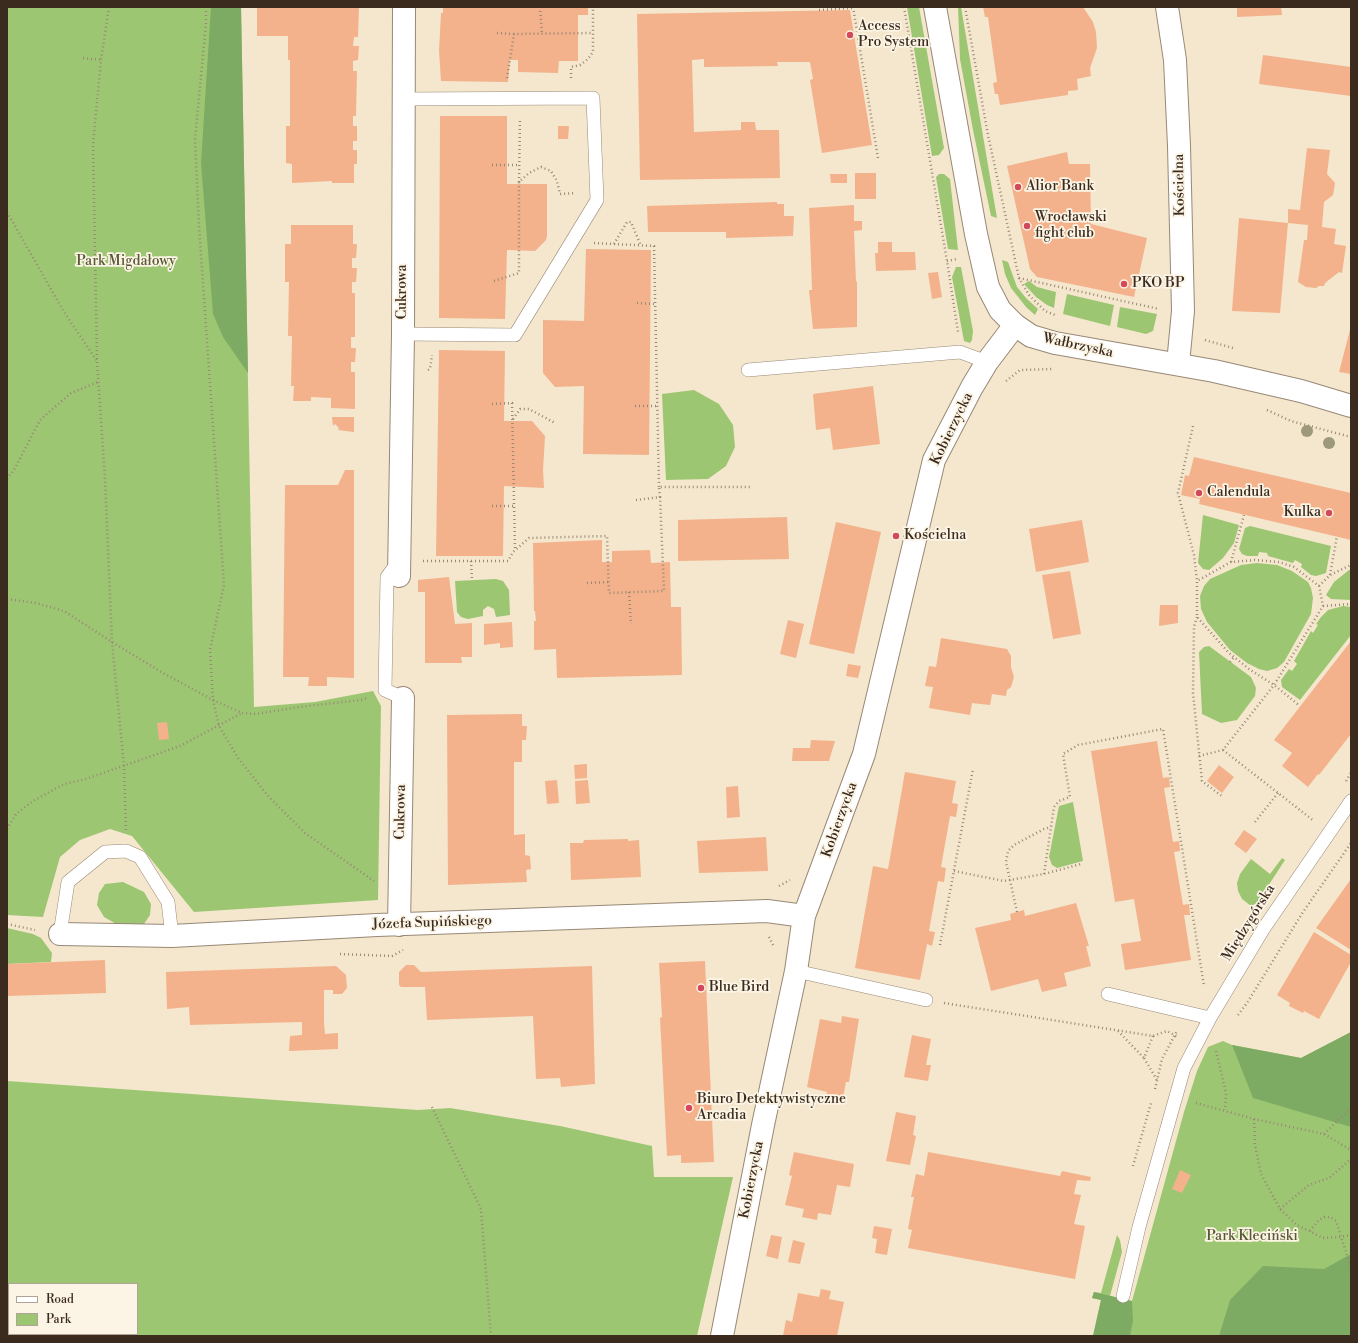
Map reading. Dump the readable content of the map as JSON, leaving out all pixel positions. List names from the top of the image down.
{
  "streets": {
    "street": [
      "Kościelna",
      "Cukrowa",
      "Wałbrzyska",
      "Kobierzycka",
      "Józefa Supińskiego"
    ],
    "lane": ["Międzygórska"]
  },
  "crossings": [
    ["Kościelna", "Wałbrzyska"],
    ["Cukrowa", "Józefa Supińskiego"],
    ["Wałbrzyska", "Kobierzycka"],
    ["Kobierzycka", "Józefa Supińskiego"]
  ],
  "parks": ["Park Migdałowy", "Park Kleciński"],
  "places": [
    "Access Pro System",
    "Alior Bank",
    "Wrocławski fight club",
    "PKO BP",
    "Calendula",
    "Kulka",
    "Kościelna",
    "Blue Bird",
    "Biuro Detektywistyczne Arcadia"
  ],
  "legend": ["Road", "Park"]
}
